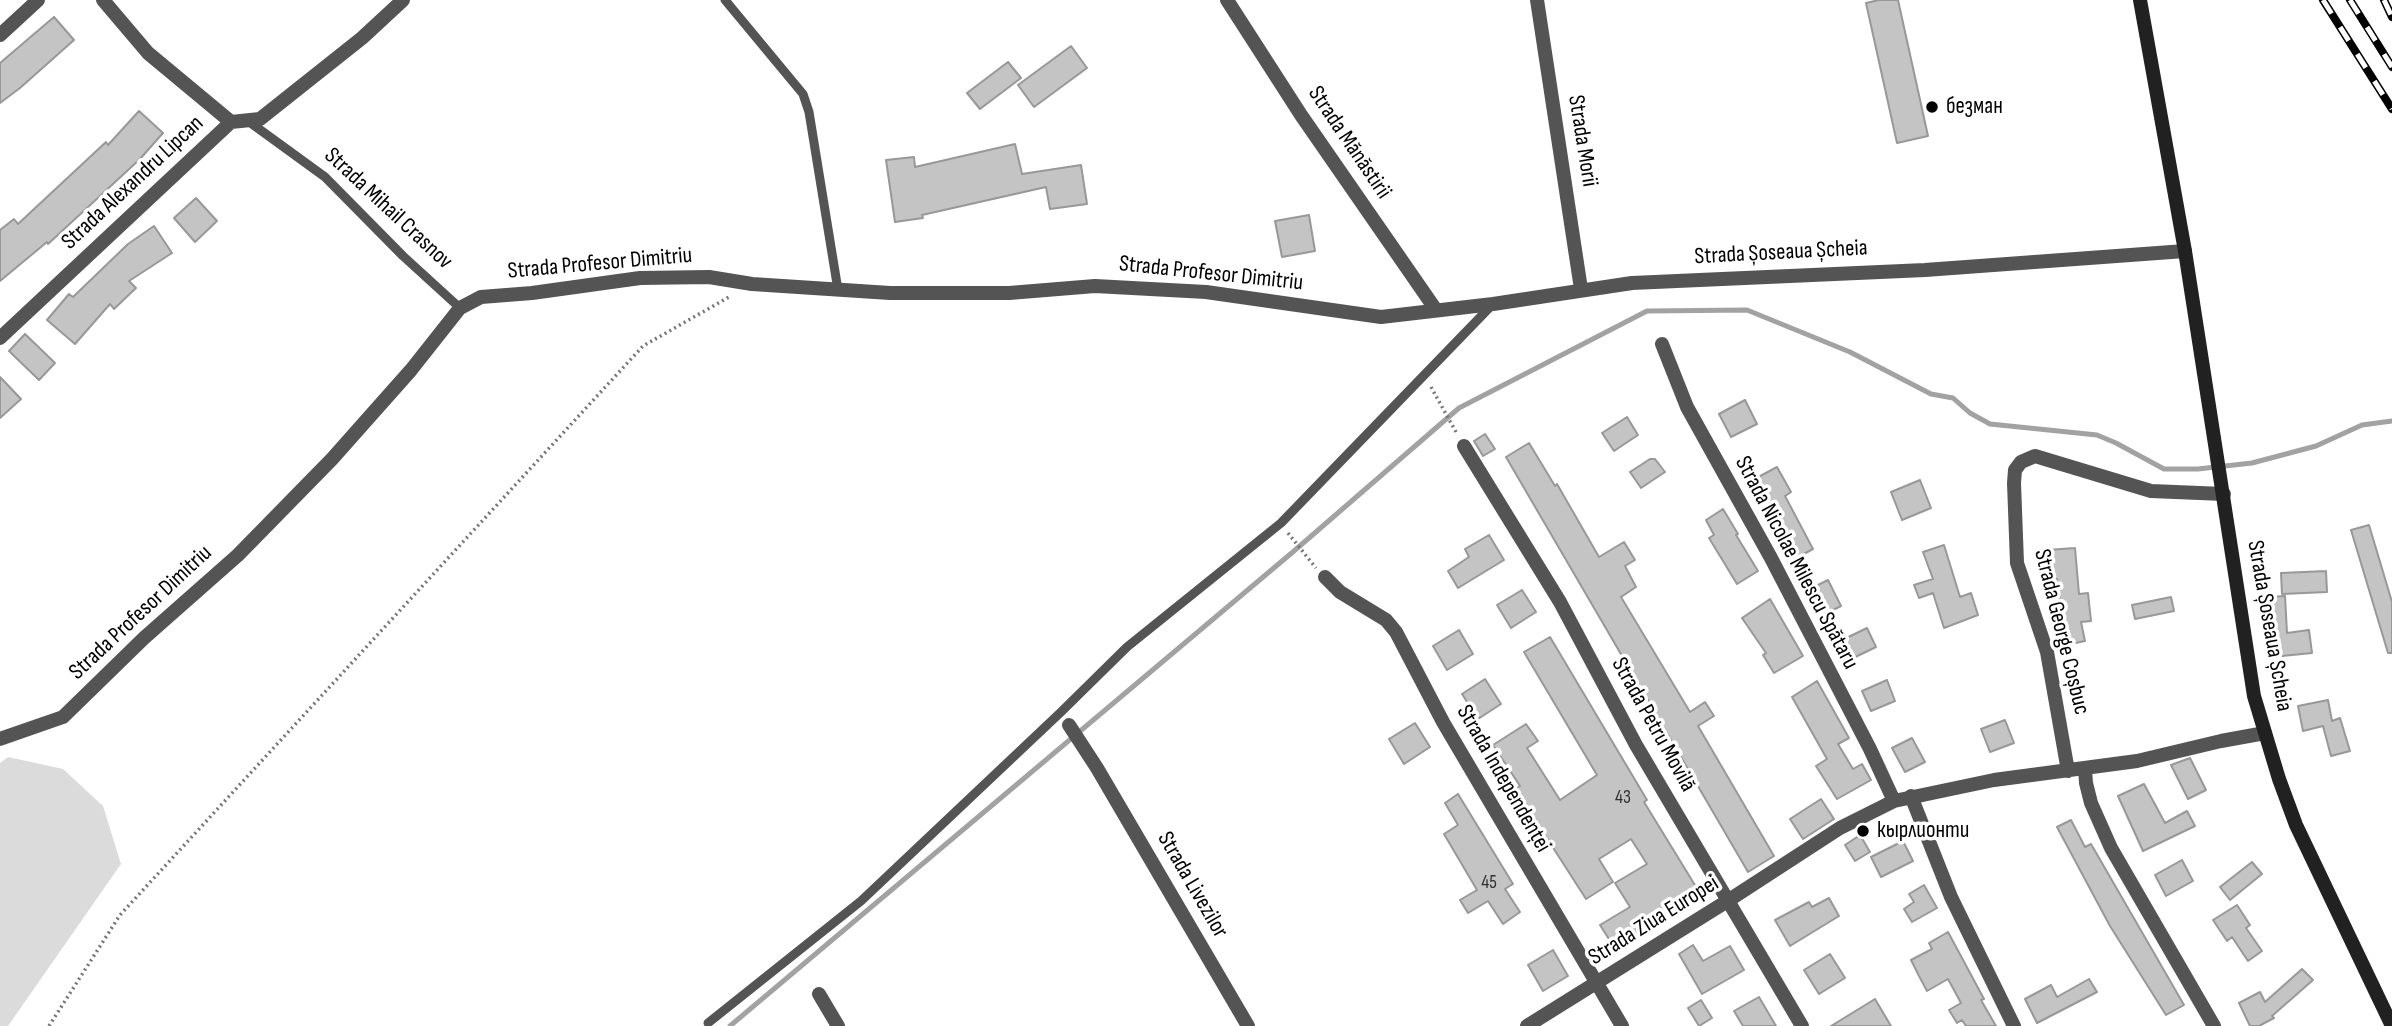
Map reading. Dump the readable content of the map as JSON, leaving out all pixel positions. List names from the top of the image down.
{
  "streets": {
    "main road": ["Strada Șoseaua Șcheia"],
    "street": [
      "Strada Morii",
      "Strada Mănăstirii",
      "Strada Alexandru Lipcan",
      "Strada Profesor Dimitriu",
      "Strada Nicolae Milescu Spătaru",
      "Strada George Coșbuc",
      "Strada Petru Movilă",
      "Strada Independenței",
      "Strada Livezilor",
      "Strada Ziua Europei"
    ],
    "lane": ["Strada Mihail Crasnov"]
  },
  "crossings": [
    ["Strada Morii", "Strada Șoseaua Șcheia"],
    ["Strada Mănăstirii", "Strada Șoseaua Șcheia"],
    ["Strada Alexandru Lipcan", "Strada Mihail Crasnov"],
    ["Strada Mihail Crasnov", "Strada Profesor Dimitriu"],
    ["Strada Șoseaua Șcheia", "Strada Profesor Dimitriu"],
    ["Strada Șoseaua Șcheia", "Strada George Coșbuc"],
    ["Strada Șoseaua Șcheia", "Strada Ziua Europei"],
    ["Strada Nicolae Milescu Spătaru", "Strada Ziua Europei"],
    ["Strada George Coșbuc", "Strada Ziua Europei"],
    ["Strada Petru Movilă", "Strada Ziua Europei"],
    ["Strada Independenței", "Strada Ziua Europei"]
  ],
  "places": ["безман", "кырлионти"],
  "house_numbers": ["43", "45"]
}
